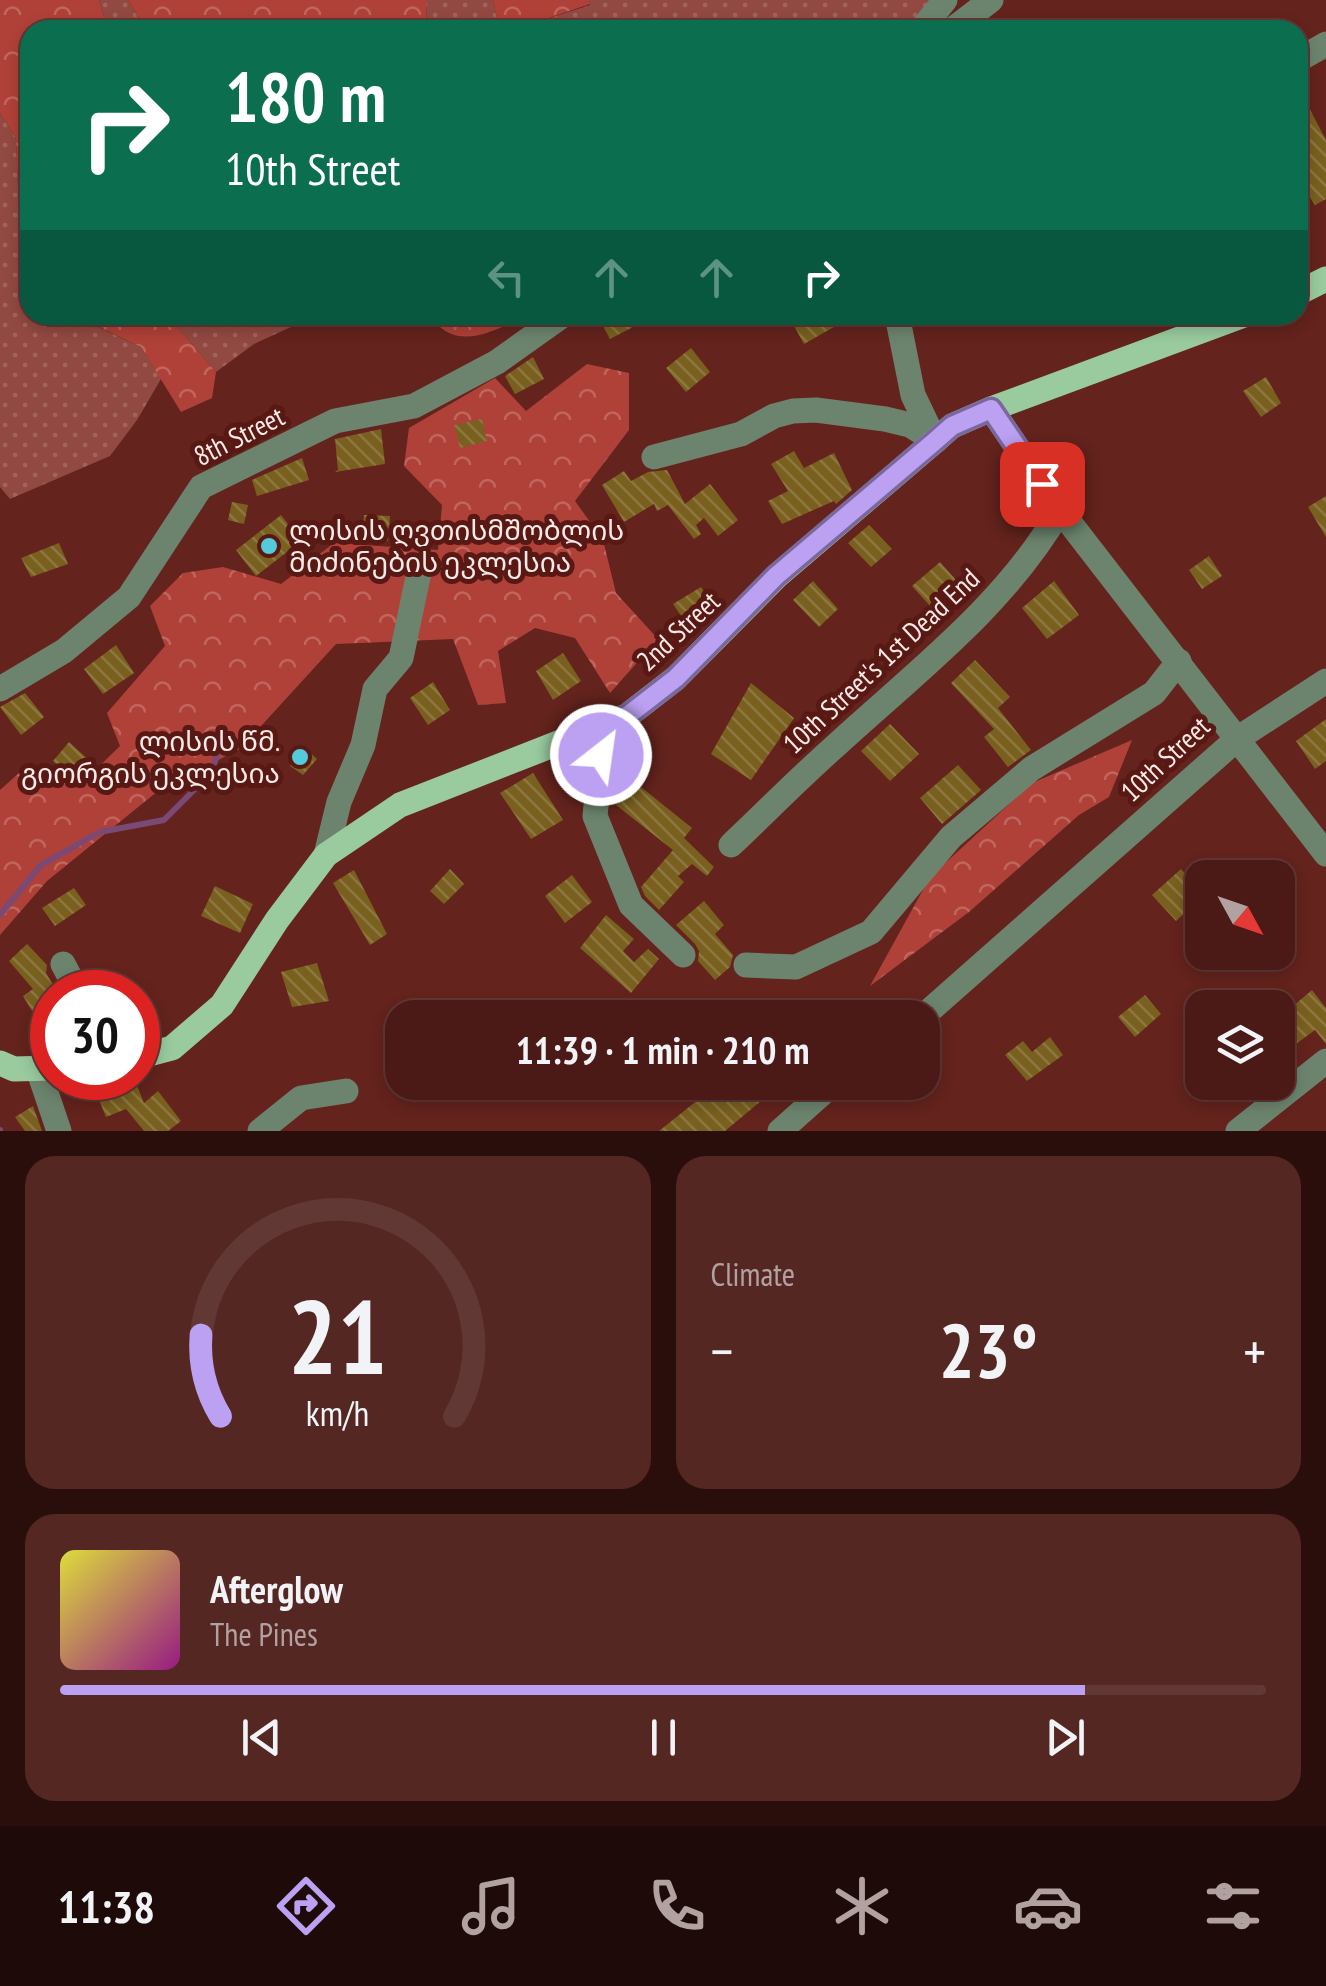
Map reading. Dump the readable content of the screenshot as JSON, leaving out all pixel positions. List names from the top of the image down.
{
  "streets": {
    "main road": ["2nd Street"],
    "street": ["8th Street", "10th Street's 1st Dead End", "10th Street"]
  },
  "crossings": [
    ["2nd Street", "10th Street"],
    ["10th Street's 1st Dead End", "10th Street"]
  ],
  "places": ["ლისის ღვთისმშობლის მიძინების ეკლესია", "ლისის წმ. გიორგის ეკლესია"],
  "north": "bottom right",
  "page": {
    "turn": ["180 m", "10th Street"],
    "limit": "30",
    "trip": "11:39 · 1 min · 210 m",
    "tile": "Climate",
    "heat": ["−", "23°", "+"],
    "song": ["Afterglow", "The Pines"],
    "tabs": "11:38",
    "gauge": ["21", "km/h"]
  }
}
